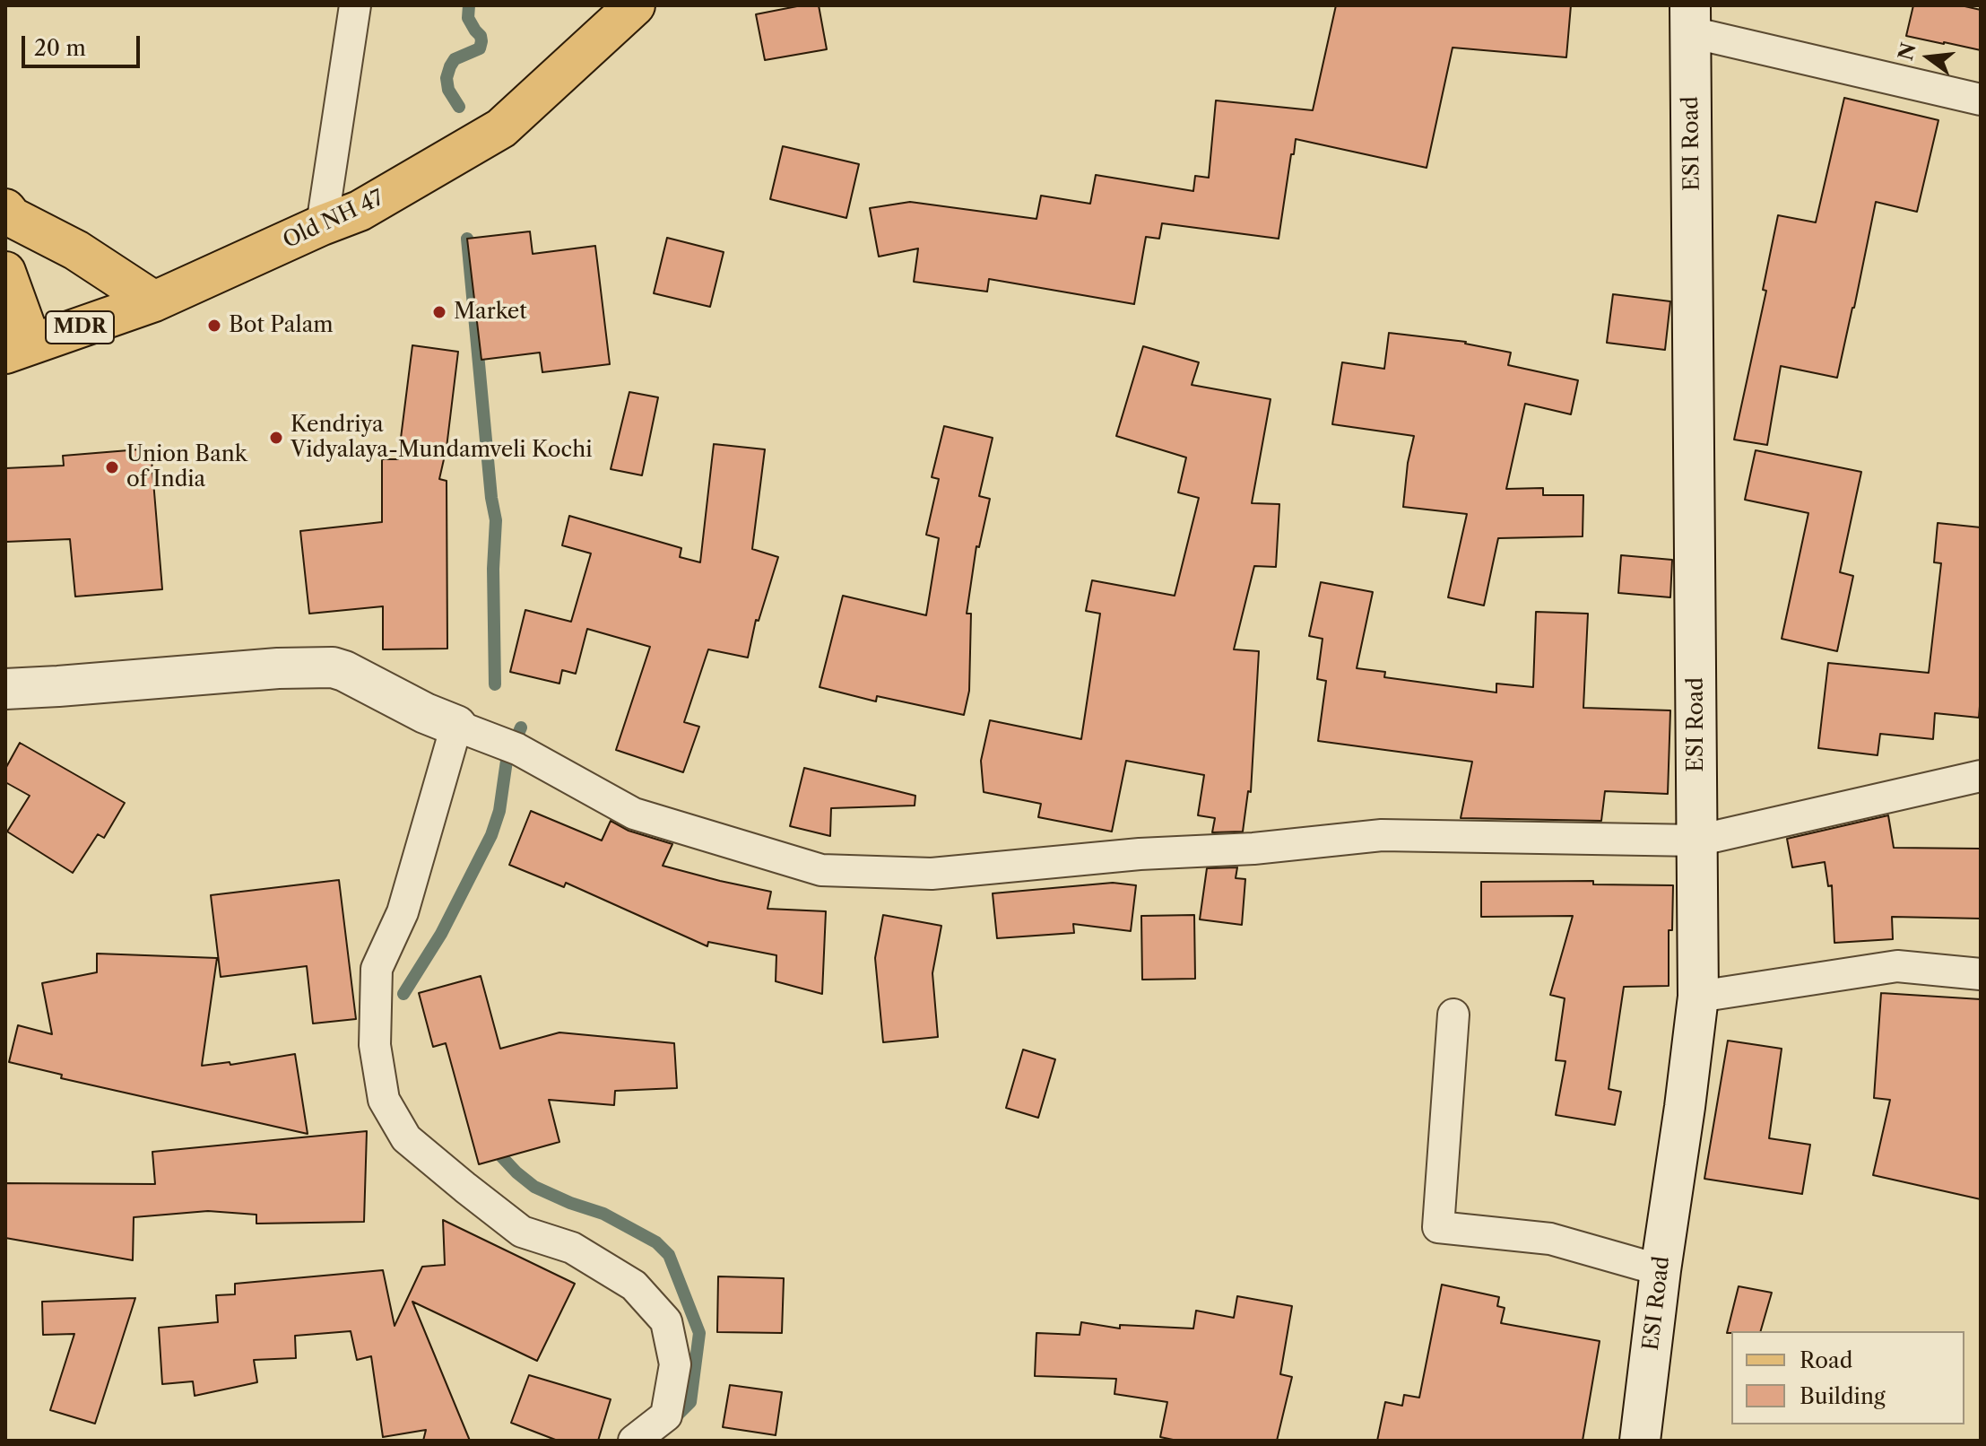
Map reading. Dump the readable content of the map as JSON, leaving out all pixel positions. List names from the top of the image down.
{
  "streets": {
    "main road": ["ESI Road", "Old NH 47", "MDR"]
  },
  "crossings": [
    ["Old NH 47", "MDR"]
  ],
  "places": [
    "Market",
    "Bot Palam",
    "Kendriya Vidyalaya-Mundamveli Kochi",
    "Union Bank of India"
  ],
  "legend": ["Road", "Building"],
  "scale_bar": "20 m",
  "north": "left"
}
